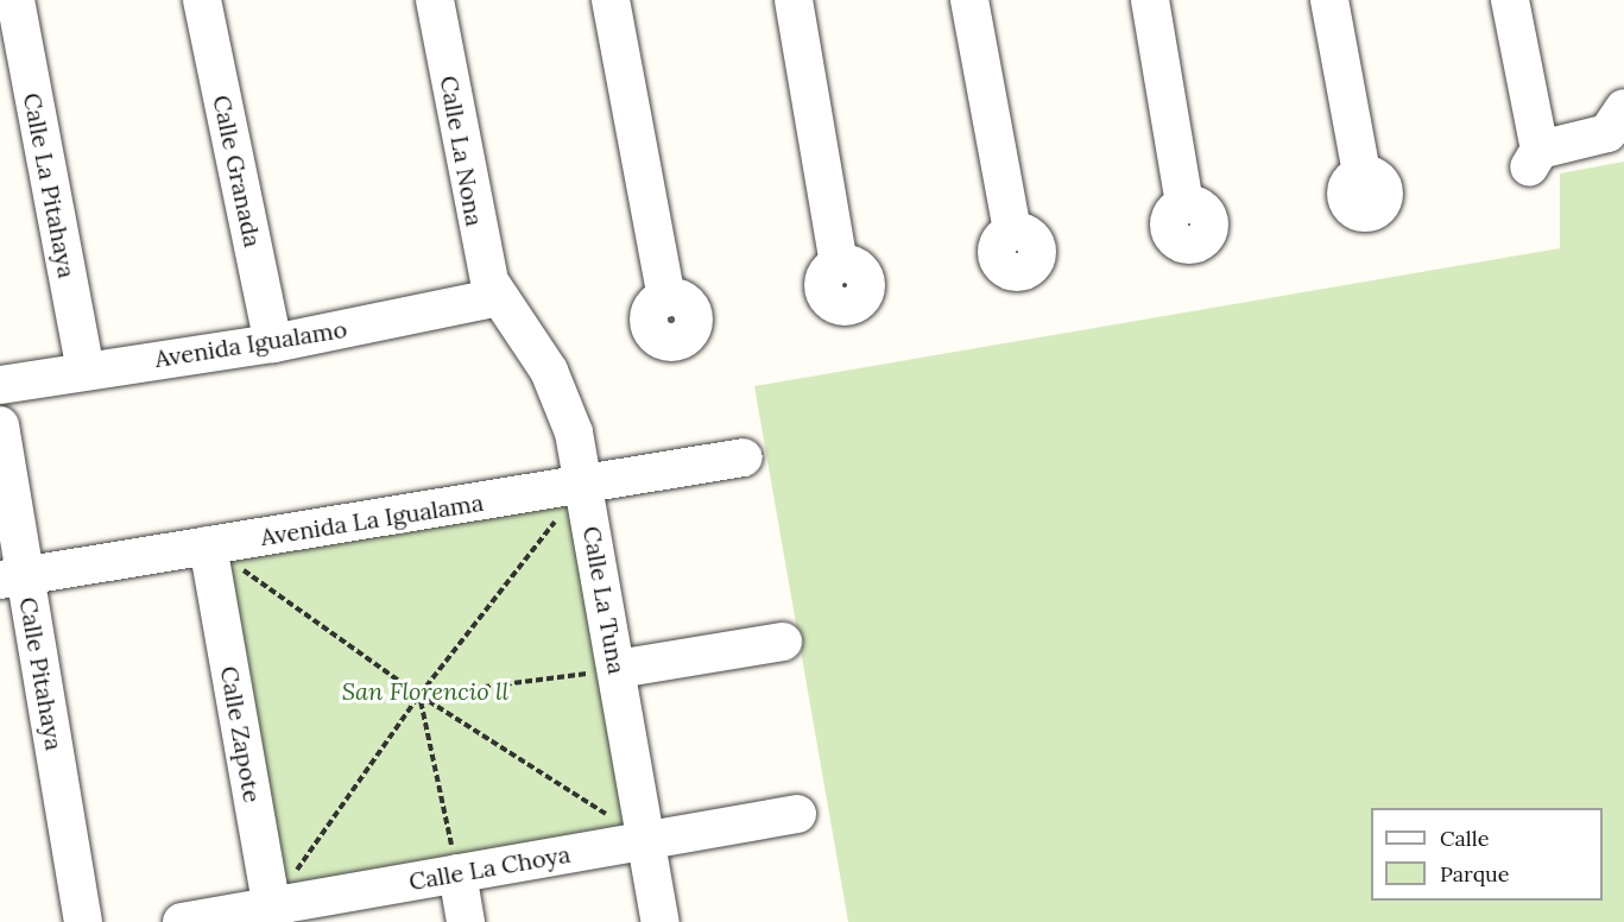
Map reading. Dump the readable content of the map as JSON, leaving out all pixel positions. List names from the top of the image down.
{
  "streets": {
    "street": [
      "Calle La Nona",
      "Calle Granada",
      "Calle La Pitahaya",
      "Avenida Igualamo",
      "Avenida La Igualama",
      "Calle La Tuna",
      "Calle Pitahaya",
      "Calle Zapote",
      "Calle La Choya"
    ]
  },
  "crossings": [
    ["Calle La Nona", "Avenida Igualamo"],
    ["Calle La Nona", "Calle La Tuna"],
    ["Calle Granada", "Avenida Igualamo"],
    ["Calle La Pitahaya", "Avenida Igualamo"],
    ["Avenida Igualamo", "Calle La Tuna"],
    ["Avenida La Igualama", "Calle La Tuna"],
    ["Avenida La Igualama", "Calle Pitahaya"],
    ["Avenida La Igualama", "Calle Zapote"],
    ["Calle La Tuna", "Calle La Choya"],
    ["Calle Zapote", "Calle La Choya"]
  ],
  "parks": ["San Florencio ll"],
  "legend": ["Calle", "Parque"]
}
